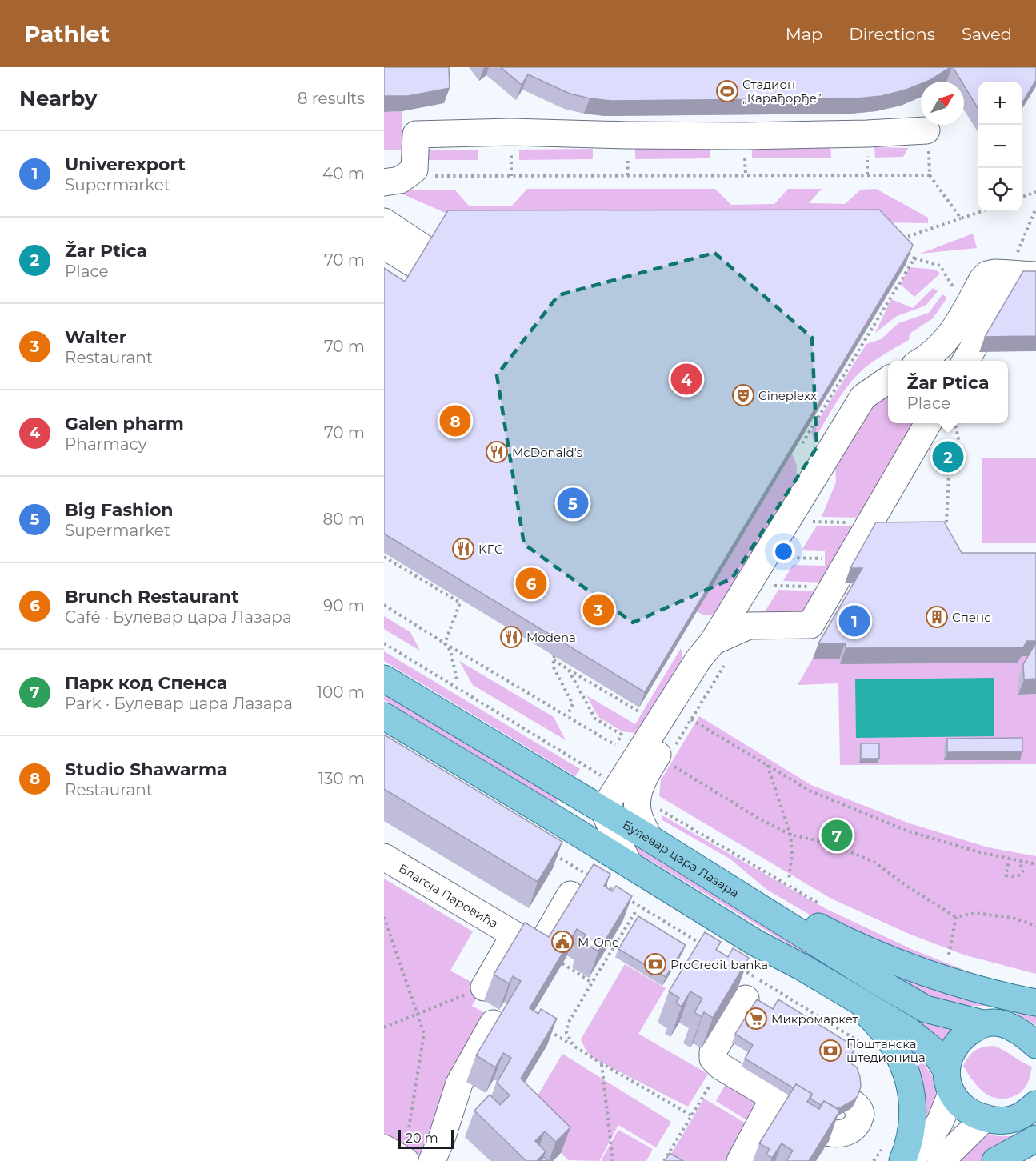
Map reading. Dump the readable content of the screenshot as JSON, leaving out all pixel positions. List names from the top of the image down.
{
  "streets": {
    "main road": ["Булевар цара Лазара"],
    "street": ["Благоја Паровића"]
  },
  "places": {
    "sports": ["Стадион „Карађорђе”"],
    "theatre": ["Cineplexx"],
    "restaurant": ["McDonald's", "KFC", "Modena"],
    "building": ["Спенс"],
    "public building": ["M-One"],
    "bank": ["ProCredit banka", "Поштанска штедионица"],
    "supermarket": ["Микромаркет"]
  },
  "scale_bar": "20 m",
  "north": "top right",
  "page": {
    "header": "Pathlet",
    "nav": ["Map", "Directions", "Saved"],
    "heading": ["Nearby", "8 results"],
    "map_buttons": ["+", "−"],
    "list": [
      {
        "mark": "1",
        "name": "Univerexport",
        "note": "Supermarket",
        "value": "40 m"
      },
      {
        "mark": "2",
        "name": "Žar Ptica",
        "note": "Place",
        "value": "70 m"
      },
      {
        "mark": "3",
        "name": "Walter",
        "note": "Restaurant",
        "value": "70 m"
      },
      {
        "mark": "4",
        "name": "Galen pharm",
        "note": "Pharmacy",
        "value": "70 m"
      },
      {
        "mark": "5",
        "name": "Big Fashion",
        "note": "Supermarket",
        "value": "80 m"
      },
      {
        "mark": "6",
        "name": "Brunch Restaurant",
        "note": "Café · Булевар цара Лазара",
        "value": "90 m"
      },
      {
        "mark": "7",
        "name": "Парк код Спенса",
        "note": "Park · Булевар цара Лазара",
        "value": "100 m"
      },
      {
        "mark": "8",
        "name": "Studio Shawarma",
        "note": "Restaurant",
        "value": "130 m"
      }
    ],
    "popup": ["Žar Ptica", "Place"],
    "pins": [
      "4",
      "8",
      "2",
      "5",
      "6",
      "3",
      "1",
      "7"
    ],
    "scale": "20 m"
  }
}
